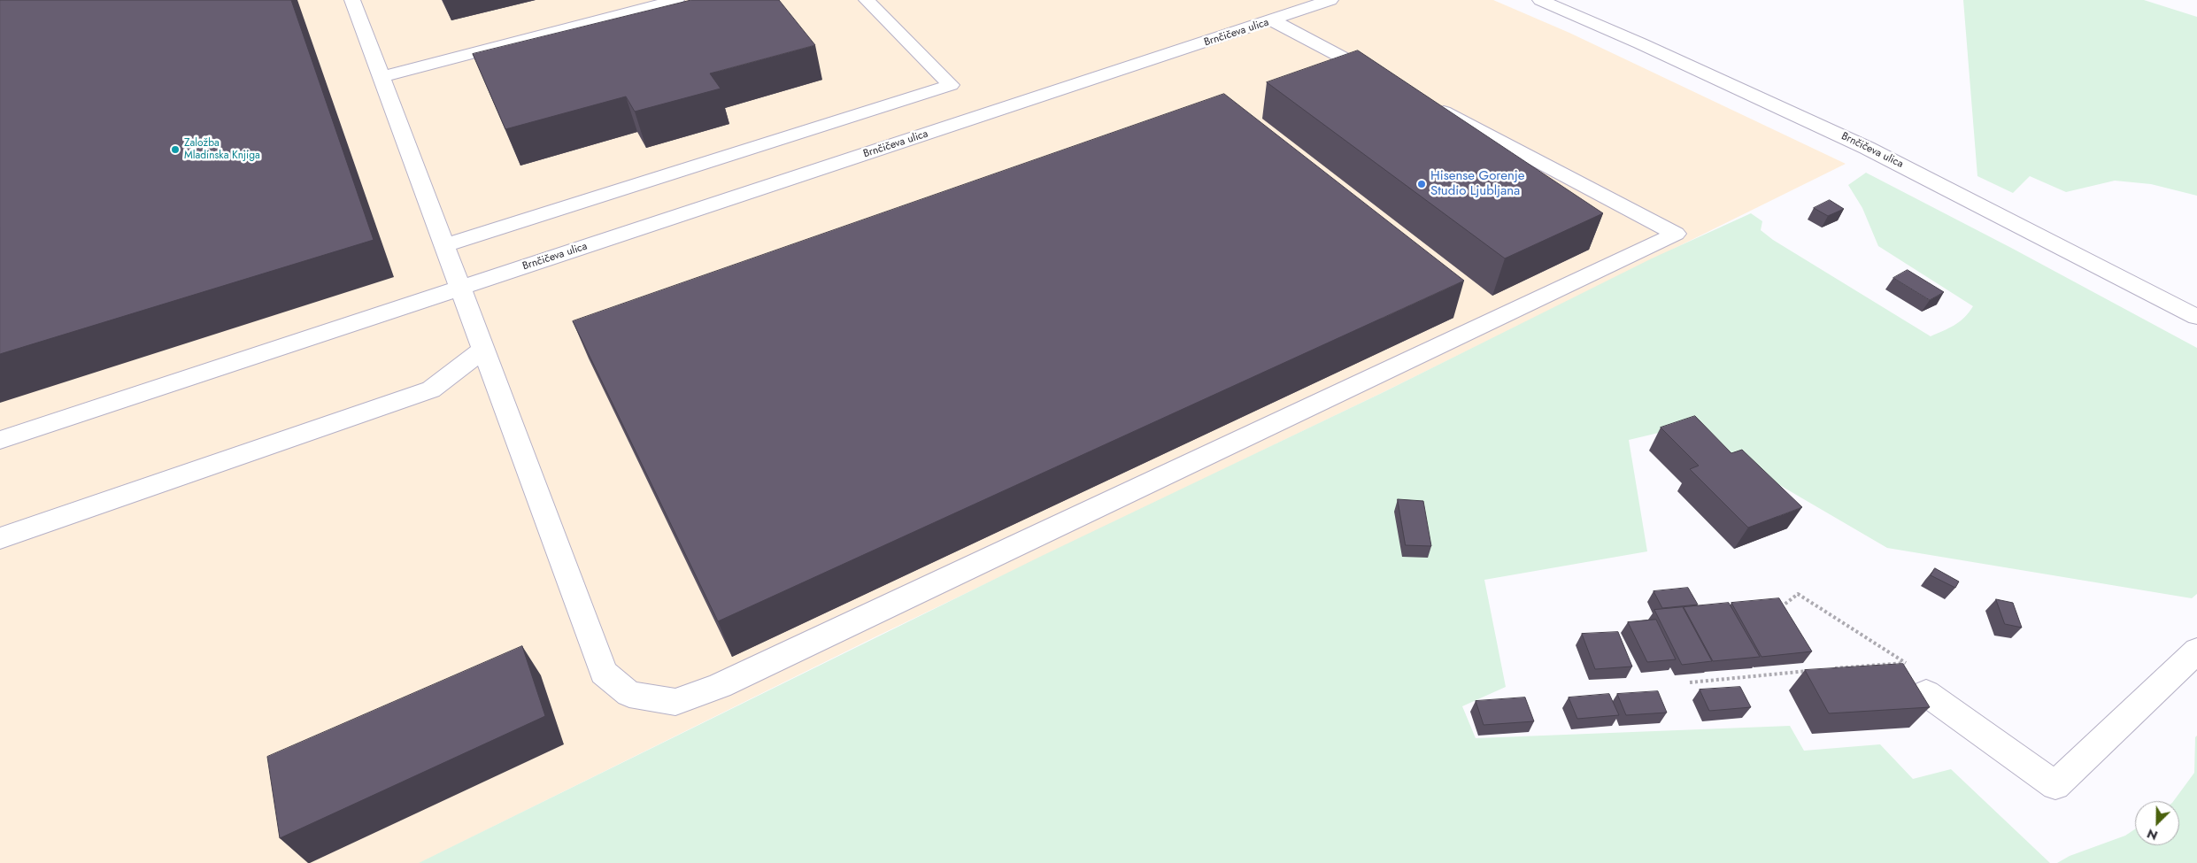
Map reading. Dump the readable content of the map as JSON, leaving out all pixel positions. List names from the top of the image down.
{
  "streets": {
    "street": ["Brnčičeva ulica"]
  },
  "places": ["Založba Mladinska Knjiga", "Hisense Gorenje Studio Ljubljana"],
  "north": "bottom left"
}
